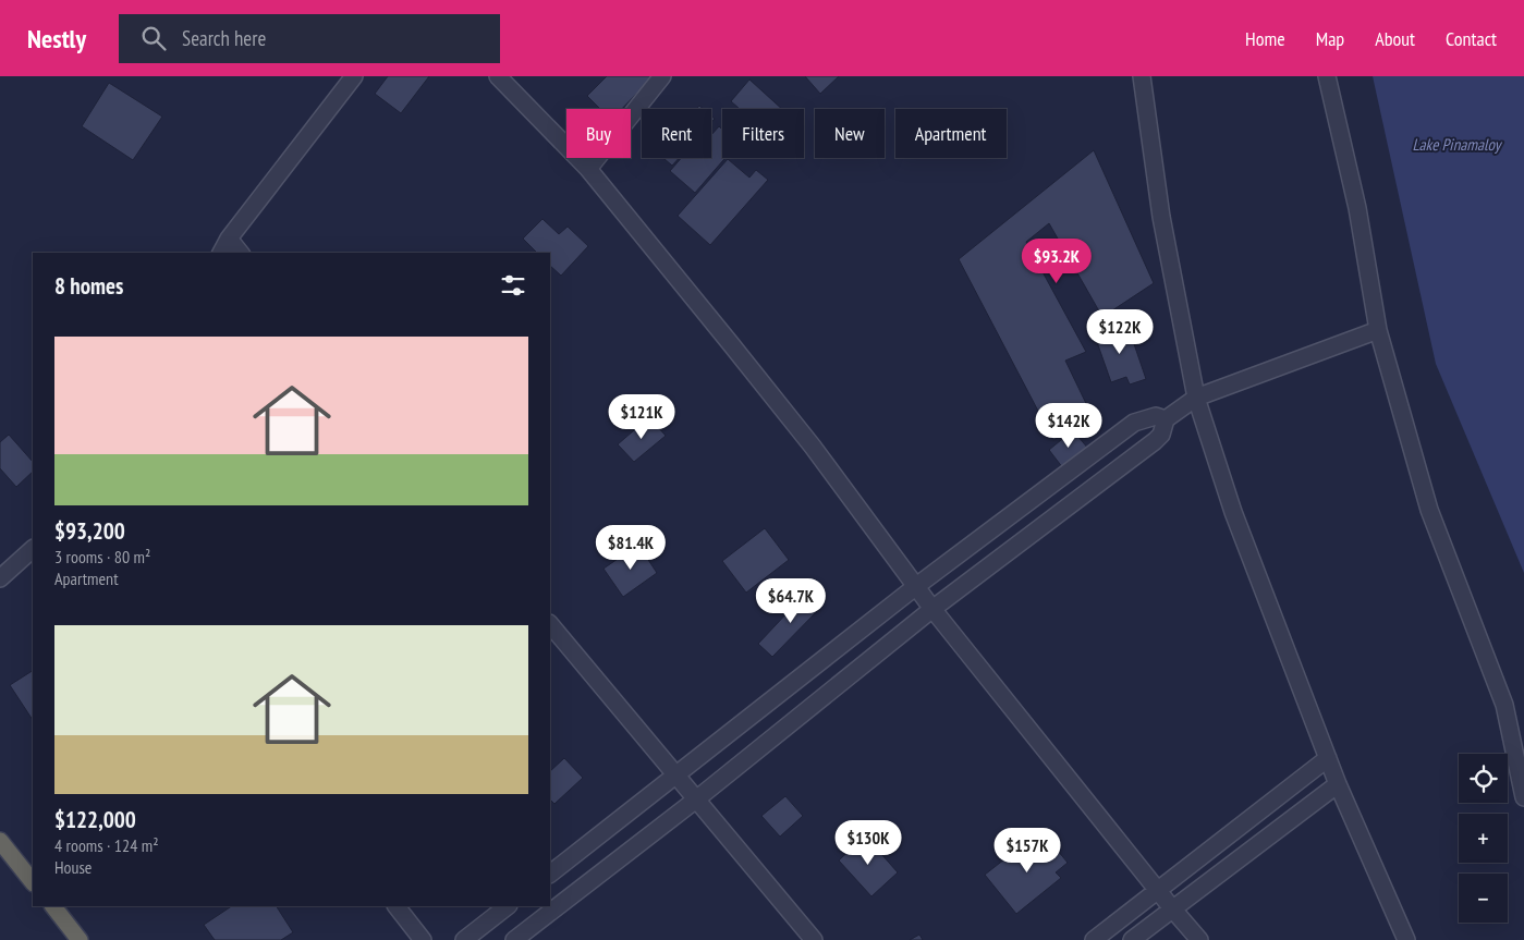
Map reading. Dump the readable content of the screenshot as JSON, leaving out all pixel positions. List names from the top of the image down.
{
  "water": ["Lake Pinamaloy"],
  "page": {
    "header": "Nestly",
    "search": "Search here",
    "nav": [
      "Home",
      "Map",
      "About",
      "Contact"
    ],
    "chip": [
      "Buy",
      "Rent",
      "Filters",
      "New",
      "Apartment"
    ],
    "price": [
      "$93.2K",
      "$122K",
      "$121K",
      "$142K",
      "$81.4K",
      "$64.7K",
      "$130K",
      "$157K"
    ],
    "heading": "8 homes",
    "list": [
      {
        "name": "$93,200",
        "note": "3 rooms · 80 m² · Apartment"
      },
      {
        "name": "$122,000",
        "note": "4 rooms · 124 m² · House"
      }
    ],
    "map_buttons": ["+", "−"]
  }
}
